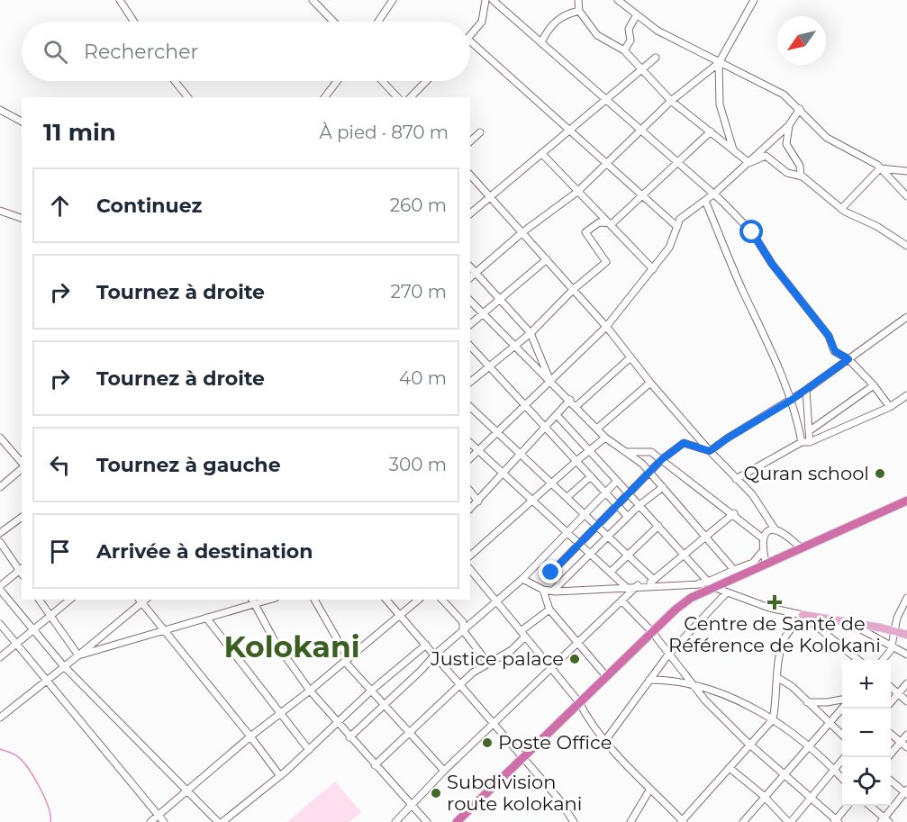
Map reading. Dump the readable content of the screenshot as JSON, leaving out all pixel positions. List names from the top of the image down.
{
  "districts": ["Kolokani"],
  "places": {
    "other": [
      "Quran school",
      "Justice palace",
      "Poste Office",
      "Subdivision route kolokani"
    ],
    "health": ["Centre de Santé de Référence de Kolokani"]
  },
  "north": "bottom left",
  "page": {
    "search": "Rechercher",
    "heading": ["11 min", "À pied · 870 m"],
    "list": [
      ["Continuez", "260 m"],
      ["Tournez à droite", "270 m"],
      ["Tournez à droite", "40 m"],
      ["Tournez à gauche", "300 m"],
      "Arrivée à destination"
    ],
    "map_buttons": ["+", "−"]
  }
}
